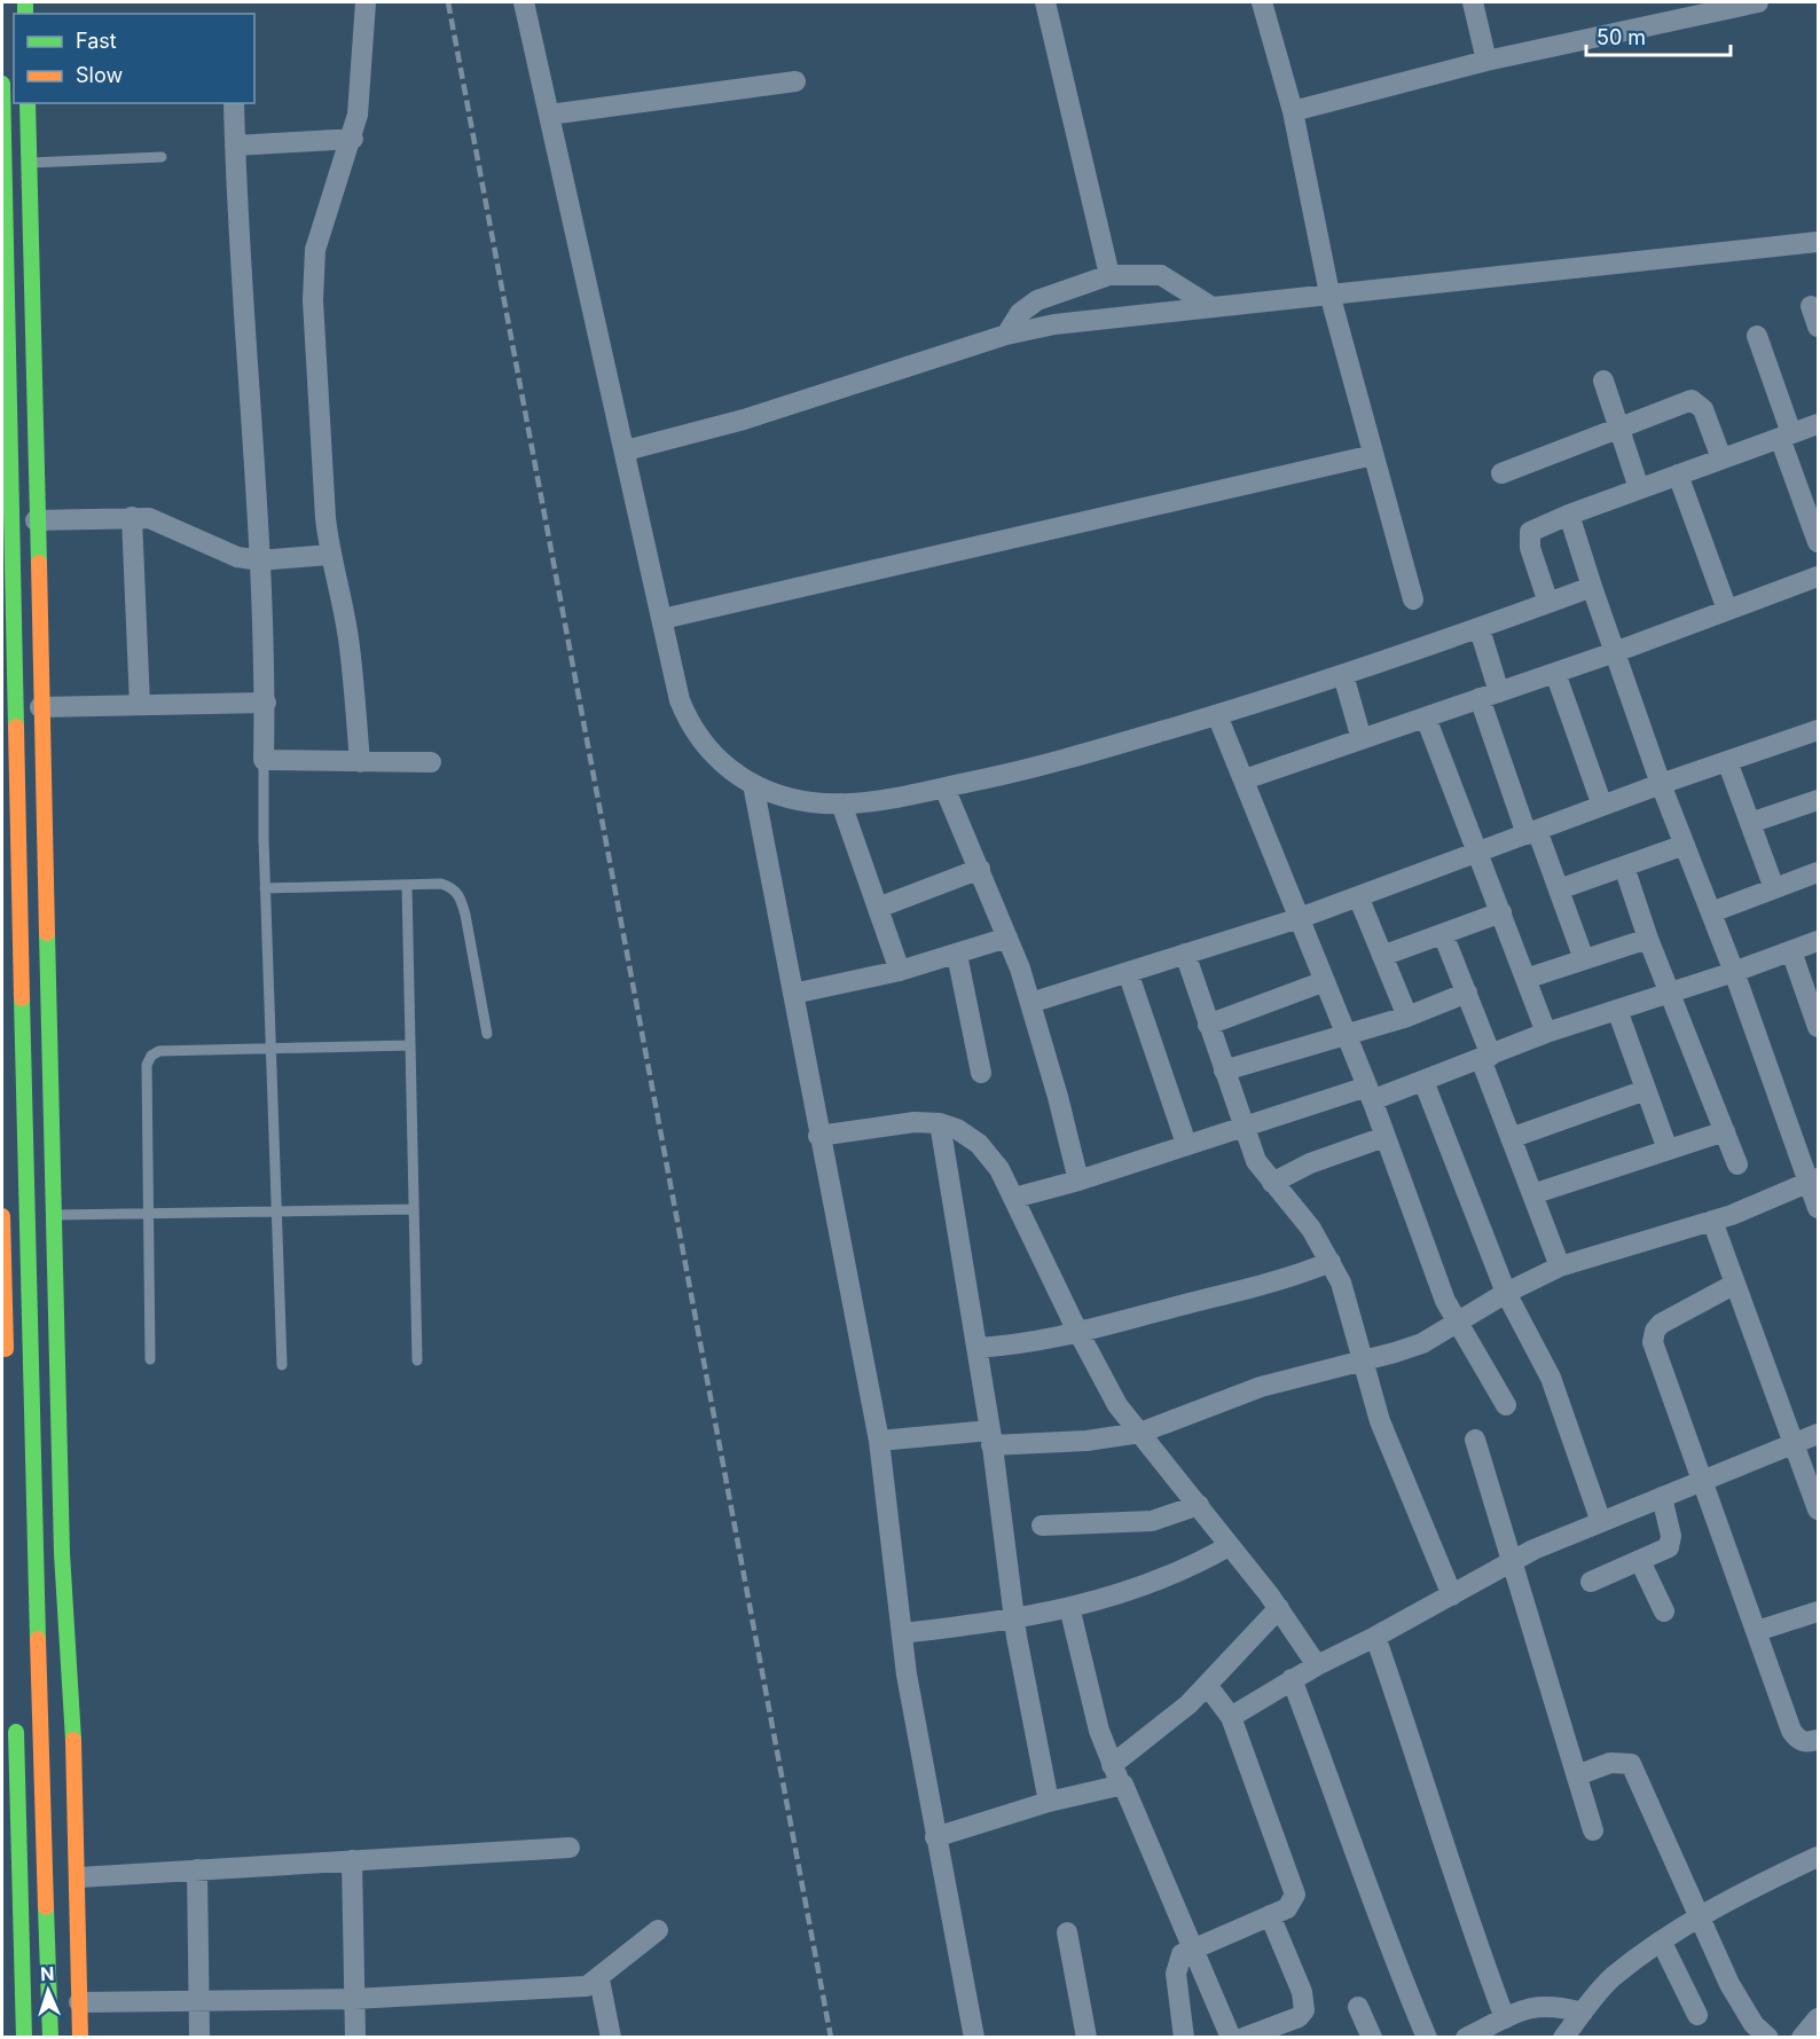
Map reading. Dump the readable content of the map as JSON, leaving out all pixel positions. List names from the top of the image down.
{
  "legend": ["Fast", "Slow"],
  "scale_bar": "50 m",
  "north": "top"
}
